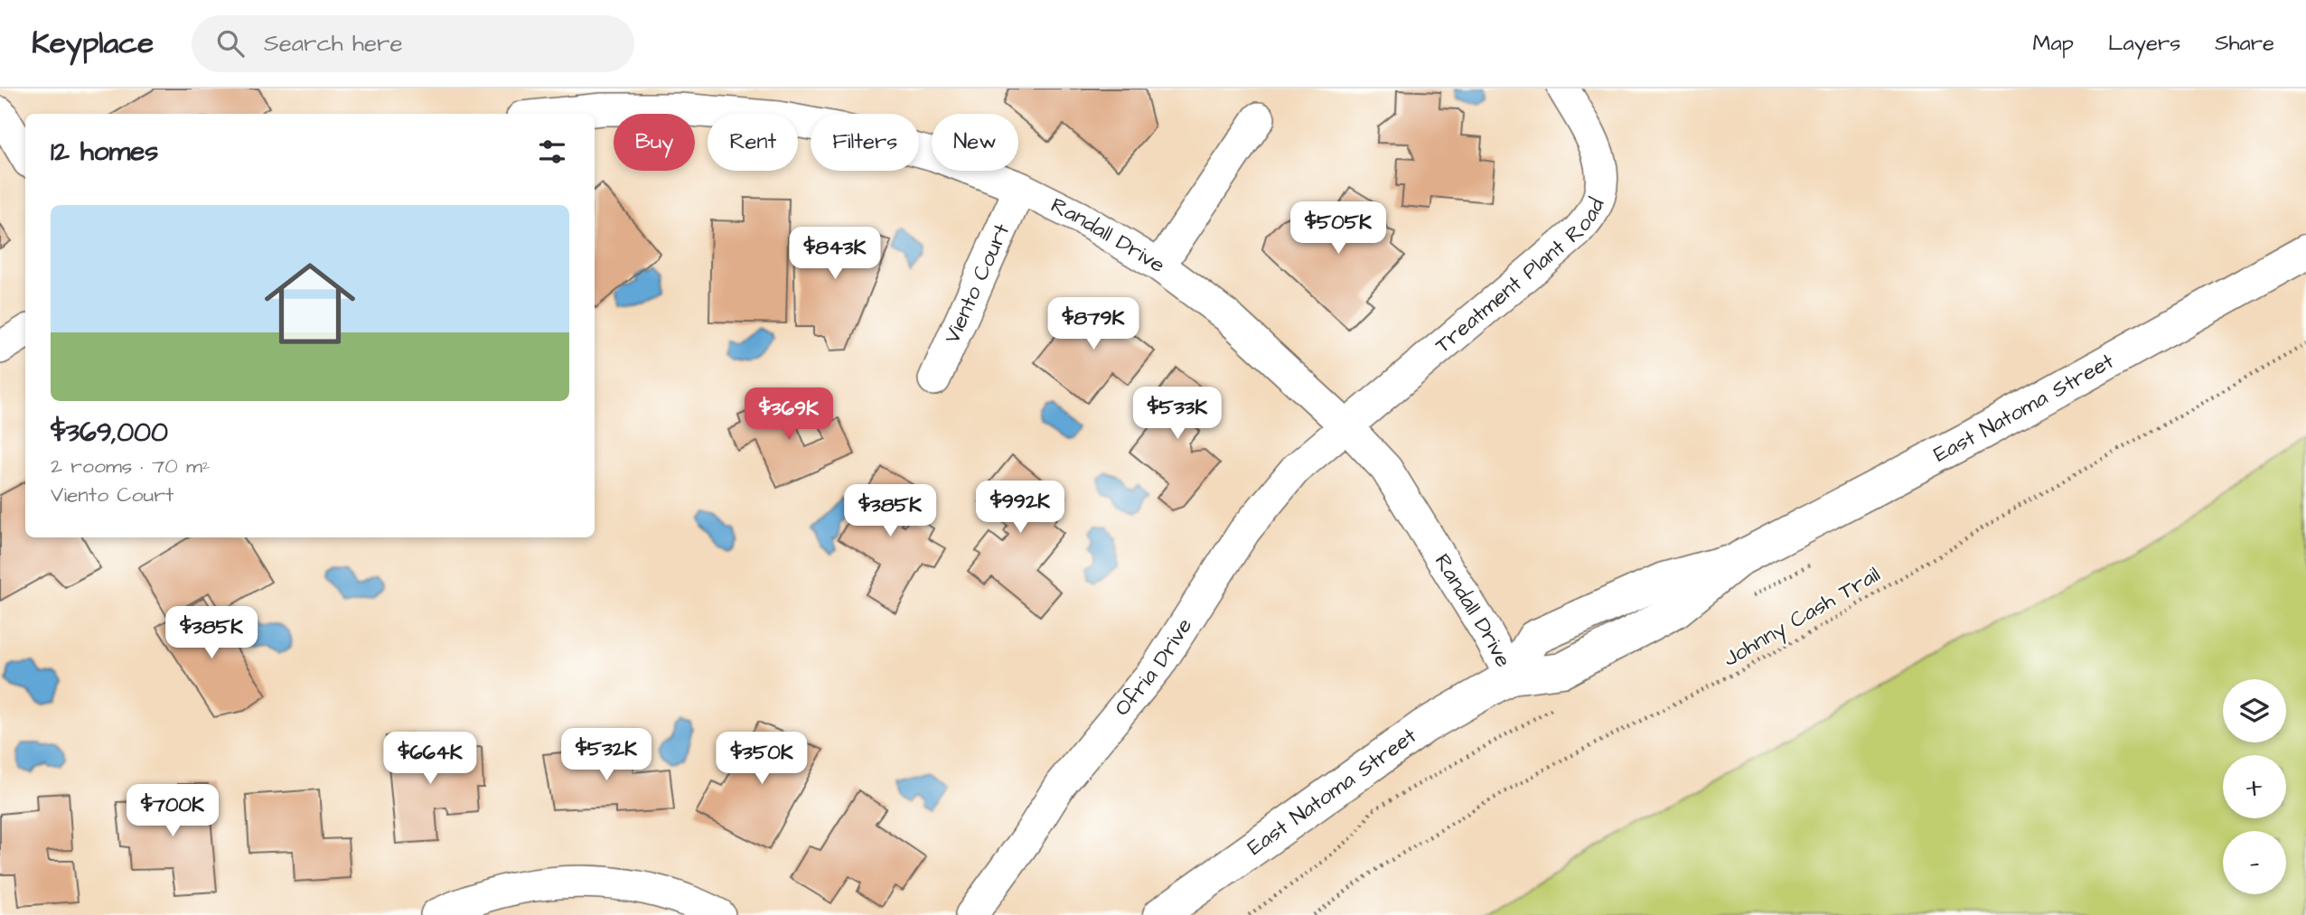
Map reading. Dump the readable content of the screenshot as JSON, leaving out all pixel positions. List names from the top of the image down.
{
  "streets": {
    "main road": ["East Natoma Street"],
    "street": [
      "Randall Drive",
      "Treatment Plant Road",
      "Viento Court",
      "Ofria Drive"
    ],
    "path": ["Johnny Cash Trail"]
  },
  "crossings": [
    ["Randall Drive", "Treatment Plant Road"],
    ["Randall Drive", "Viento Court"],
    ["Randall Drive", "East Natoma Street"],
    ["Randall Drive", "Ofria Drive"],
    ["Treatment Plant Road", "Ofria Drive"]
  ],
  "page": {
    "header": "Keyplace",
    "search": "Search here",
    "nav": ["Map", "Layers", "Share"],
    "chip": [
      "Buy",
      "Rent",
      "Filters",
      "New"
    ],
    "heading": "12 homes",
    "list": [
      {
        "name": "$369,000",
        "note": "2 rooms · 70 m² · Viento Court"
      }
    ],
    "price": [
      "$505K",
      "$843K",
      "$879K",
      "$533K",
      "$369K",
      "$992K",
      "$385K",
      "$385K",
      "$532K",
      "$664K",
      "$350K",
      "$700K"
    ],
    "map_buttons": ["+", "−"]
  }
}
